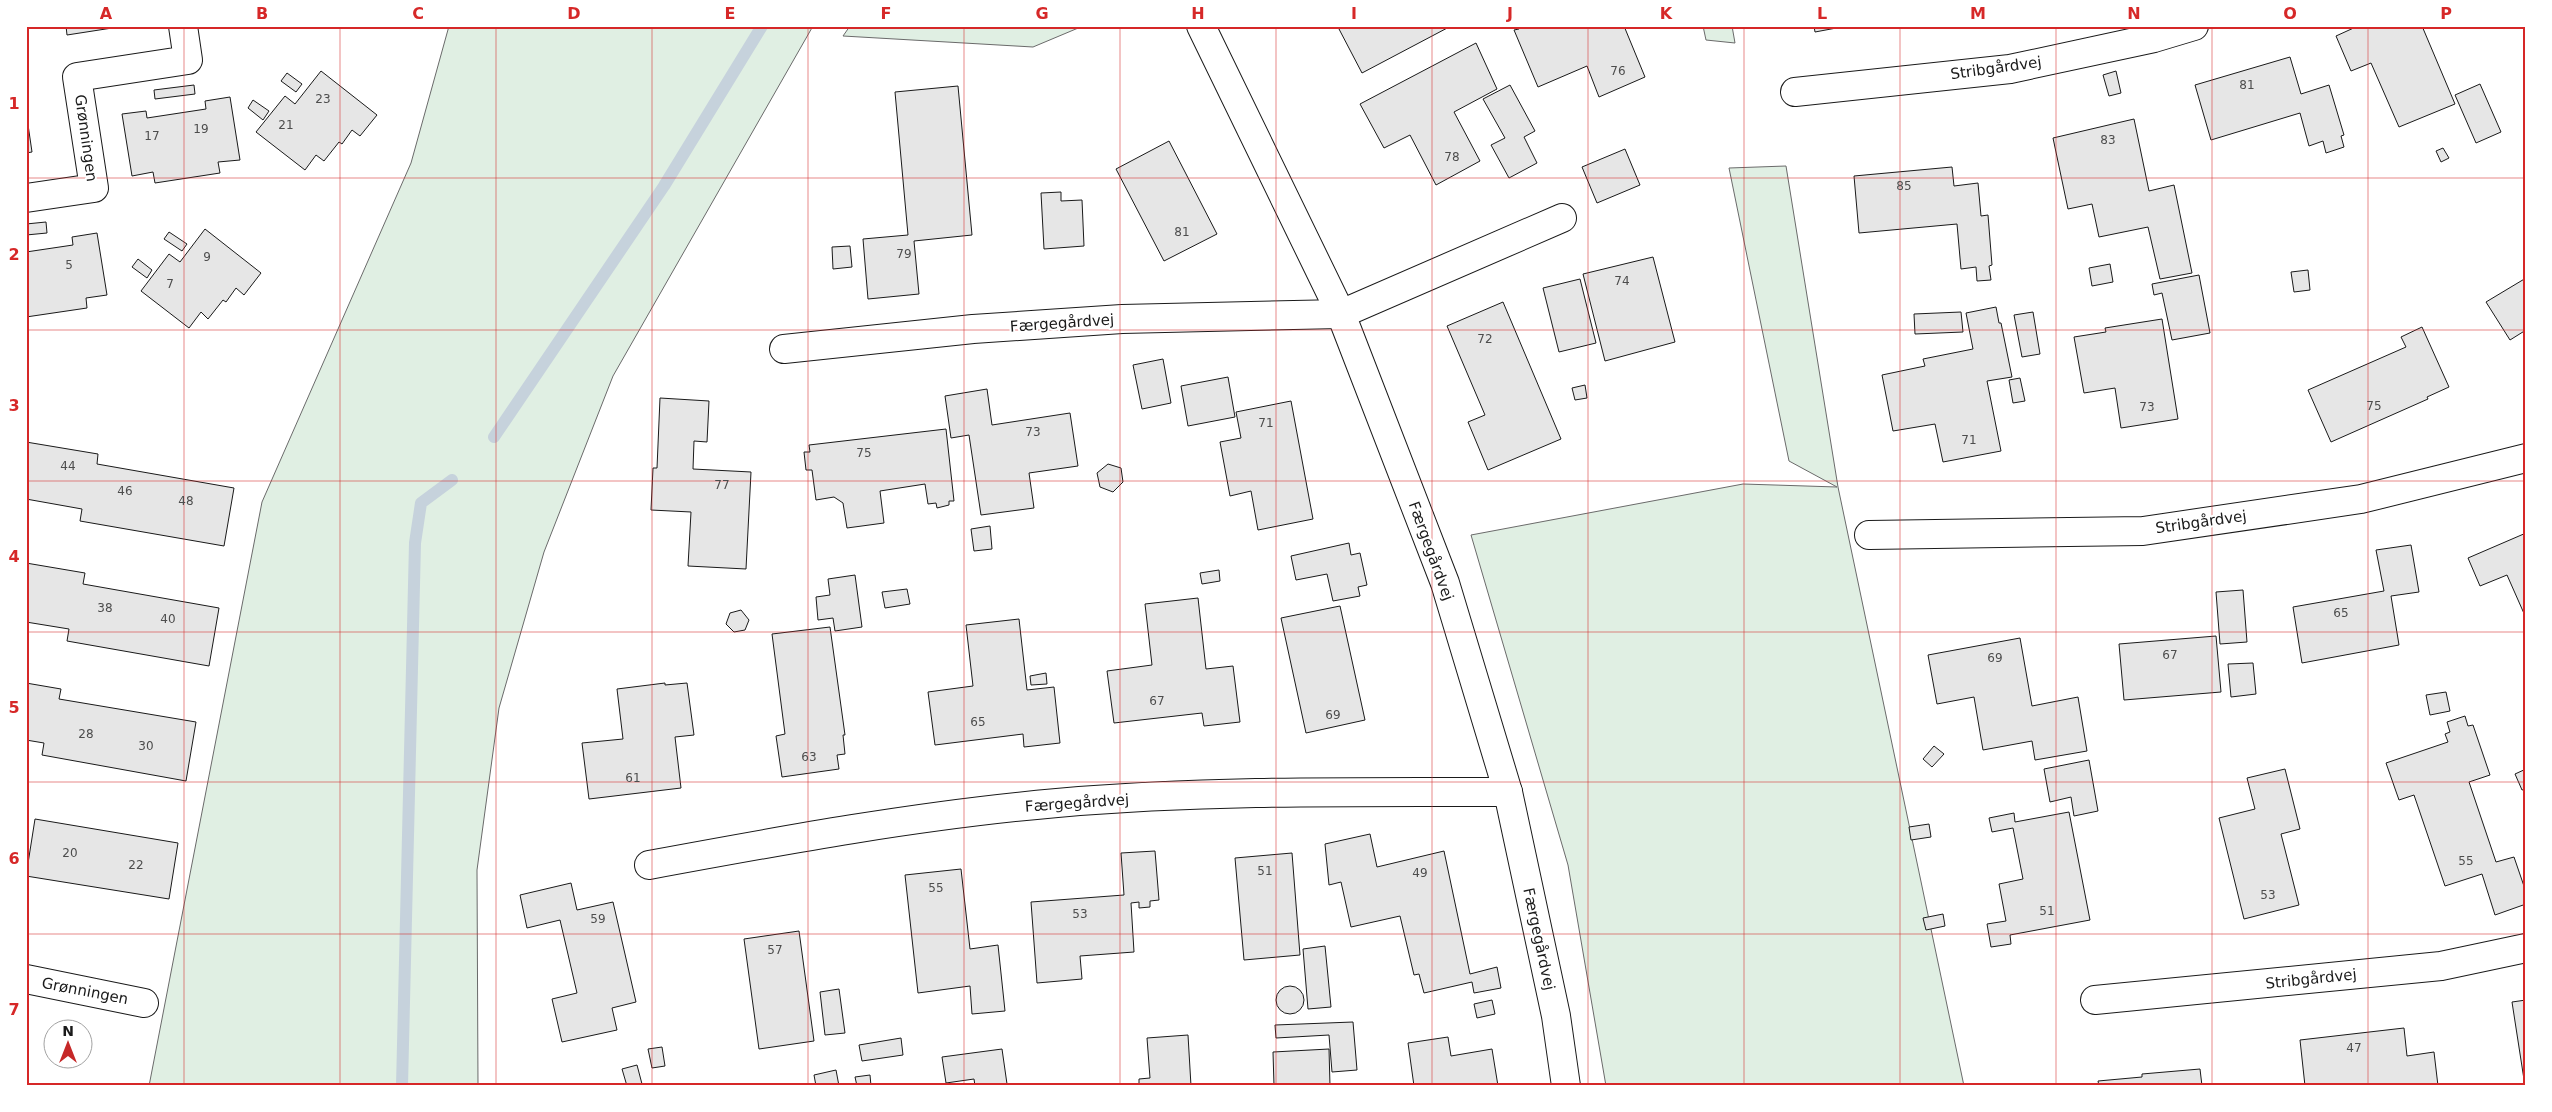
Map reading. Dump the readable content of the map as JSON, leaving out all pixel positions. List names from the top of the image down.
{
  "streets": {
    "street": ["Stribgårdvej", "Grønningen", "Færgegårdvej"]
  },
  "house_numbers": [
    "76",
    "81",
    "23",
    "21",
    "19",
    "17",
    "83",
    "78",
    "85",
    "81",
    "79",
    "9",
    "5",
    "74",
    "7",
    "72",
    "75",
    "73",
    "71",
    "73",
    "71",
    "75",
    "44",
    "77",
    "46",
    "48",
    "38",
    "65",
    "40",
    "67",
    "69",
    "67",
    "69",
    "65",
    "28",
    "30",
    "63",
    "61",
    "20",
    "55",
    "22",
    "51",
    "49",
    "55",
    "53",
    "51",
    "53",
    "59",
    "57",
    "47"
  ],
  "north": "top",
  "grid": {
    "columns": [
      "A",
      "B",
      "C",
      "D",
      "E",
      "F",
      "G",
      "H",
      "I",
      "J",
      "K",
      "L",
      "M",
      "N",
      "O",
      "P"
    ],
    "rows": [
      "1",
      "2",
      "3",
      "4",
      "5",
      "6",
      "7"
    ]
  }
}
